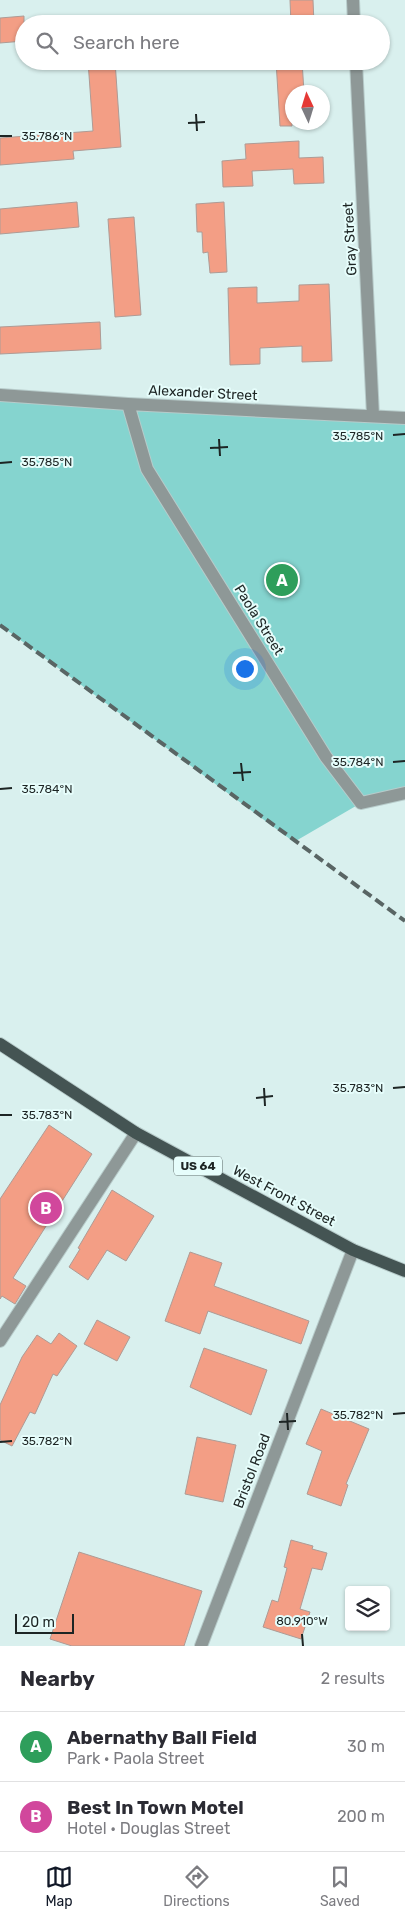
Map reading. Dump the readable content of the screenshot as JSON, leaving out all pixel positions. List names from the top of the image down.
{
  "streets": {
    "main road": ["US 64", "West Front Street"],
    "street": [
      "Gray Street",
      "Alexander Street",
      "Paola Street",
      "Bristol Road"
    ]
  },
  "crossings": [
    ["Gray Street", "Alexander Street"],
    ["Alexander Street", "Paola Street"],
    ["West Front Street", "Bristol Road"]
  ],
  "scale_bar": "20 m",
  "north": "top",
  "page": {
    "search": "Search here",
    "pins": ["A", "B"],
    "scale": "20 m",
    "heading": ["Nearby", "2 results"],
    "list": [
      {
        "mark": "A",
        "name": "Abernathy Ball Field",
        "note": "Park · Paola Street",
        "value": "30 m"
      },
      {
        "mark": "B",
        "name": "Best In Town Motel",
        "note": "Hotel · Douglas Street",
        "value": "200 m"
      }
    ],
    "nav": ["Map", "Directions", "Saved"]
  },
  "coordinates": [
    "35.786°N",
    "35.785°N",
    "35.784°N",
    "35.783°N",
    "35.782°N",
    "80.910°W"
  ]
}
